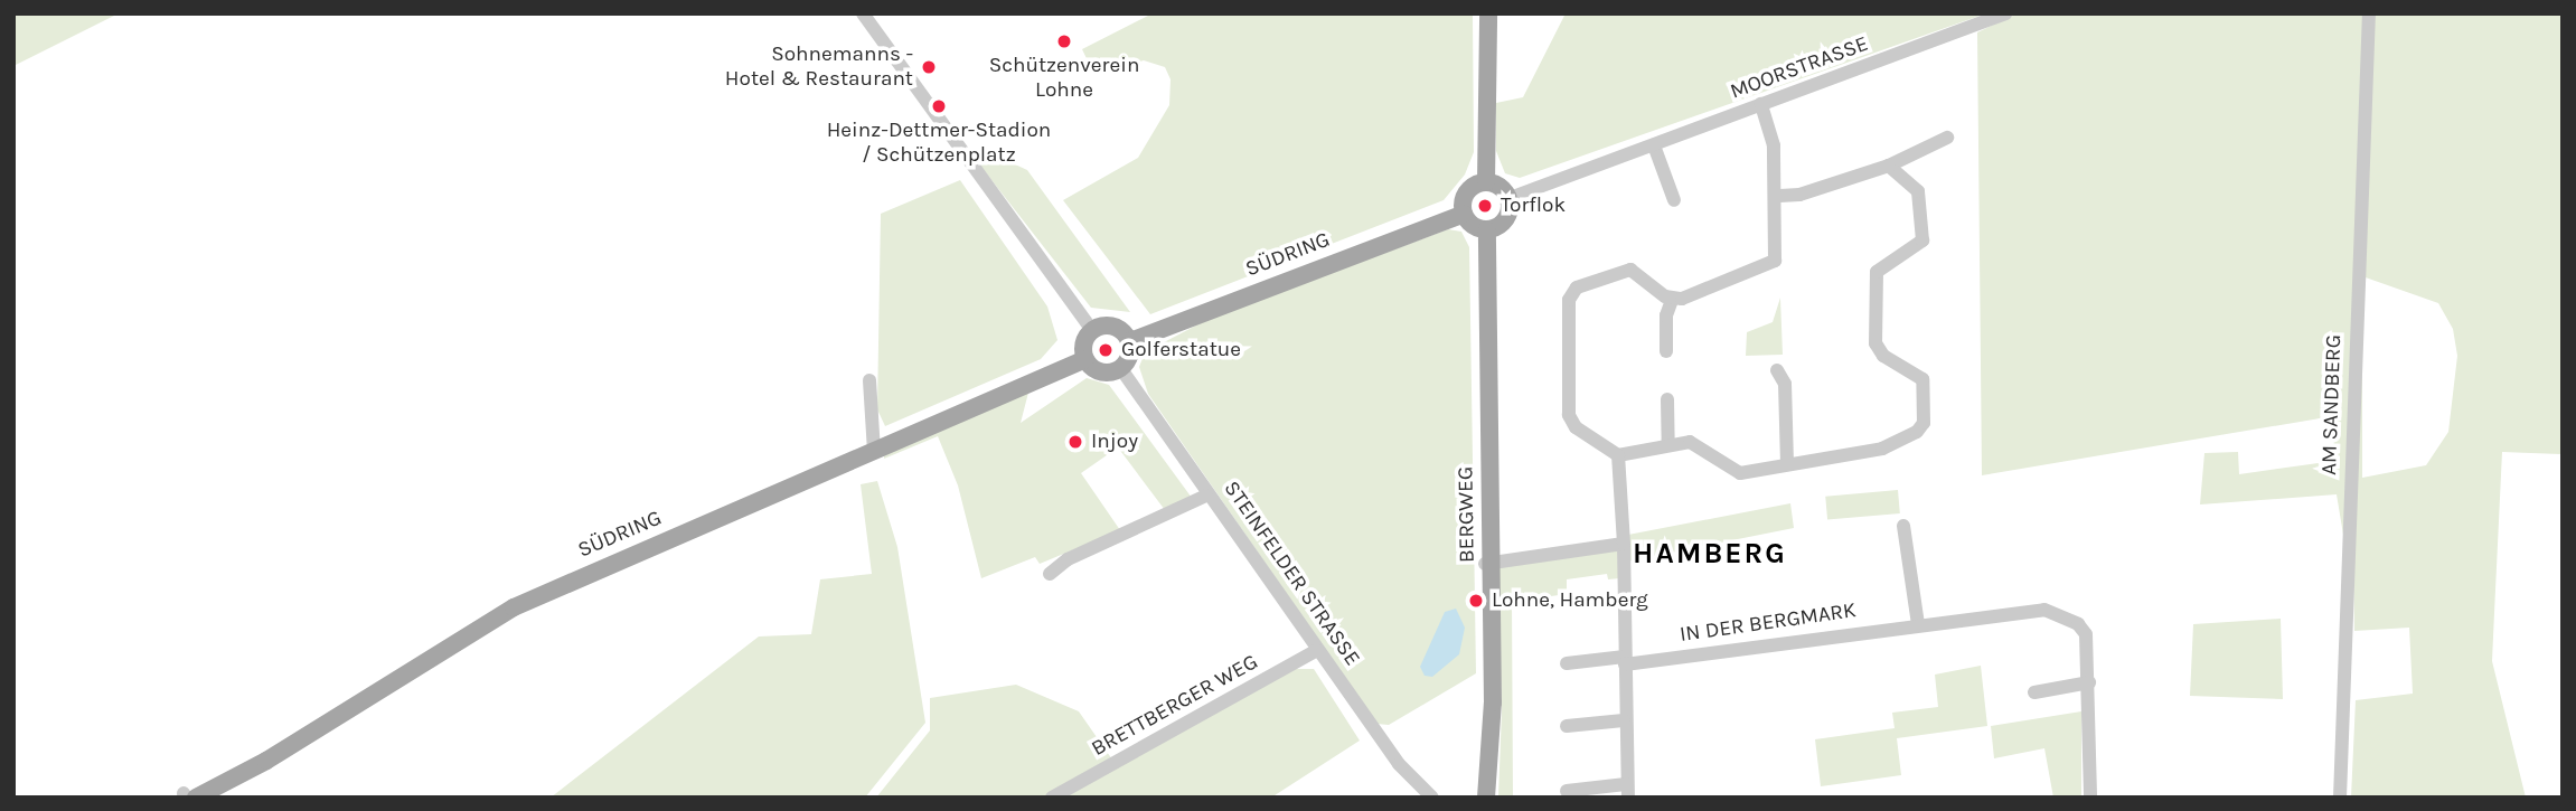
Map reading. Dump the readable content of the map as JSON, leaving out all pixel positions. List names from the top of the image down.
{
  "streets": {
    "main road": ["SÜDRING", "BERGWEG"],
    "street": [
      "MOORSTRASSE",
      "AM SANDBERG",
      "STEINFELDER STRASSE",
      "IN DER BERGMARK",
      "BRETTBERGER WEG"
    ]
  },
  "crossings": [
    ["MOORSTRASSE", "SÜDRING"],
    ["MOORSTRASSE", "BERGWEG"],
    ["SÜDRING", "BERGWEG"],
    ["SÜDRING", "STEINFELDER STRASSE"],
    ["STEINFELDER STRASSE", "BRETTBERGER WEG"]
  ],
  "districts": ["HAMBERG"],
  "places": [
    "Schützenverein Lohne",
    "Sohnemanns - Hotel & Restaurant",
    "Heinz-Dettmer-Stadion / Schützenplatz",
    "Torflok",
    "Golferstatue",
    "Injoy",
    "Lohne, Hamberg"
  ]
}
